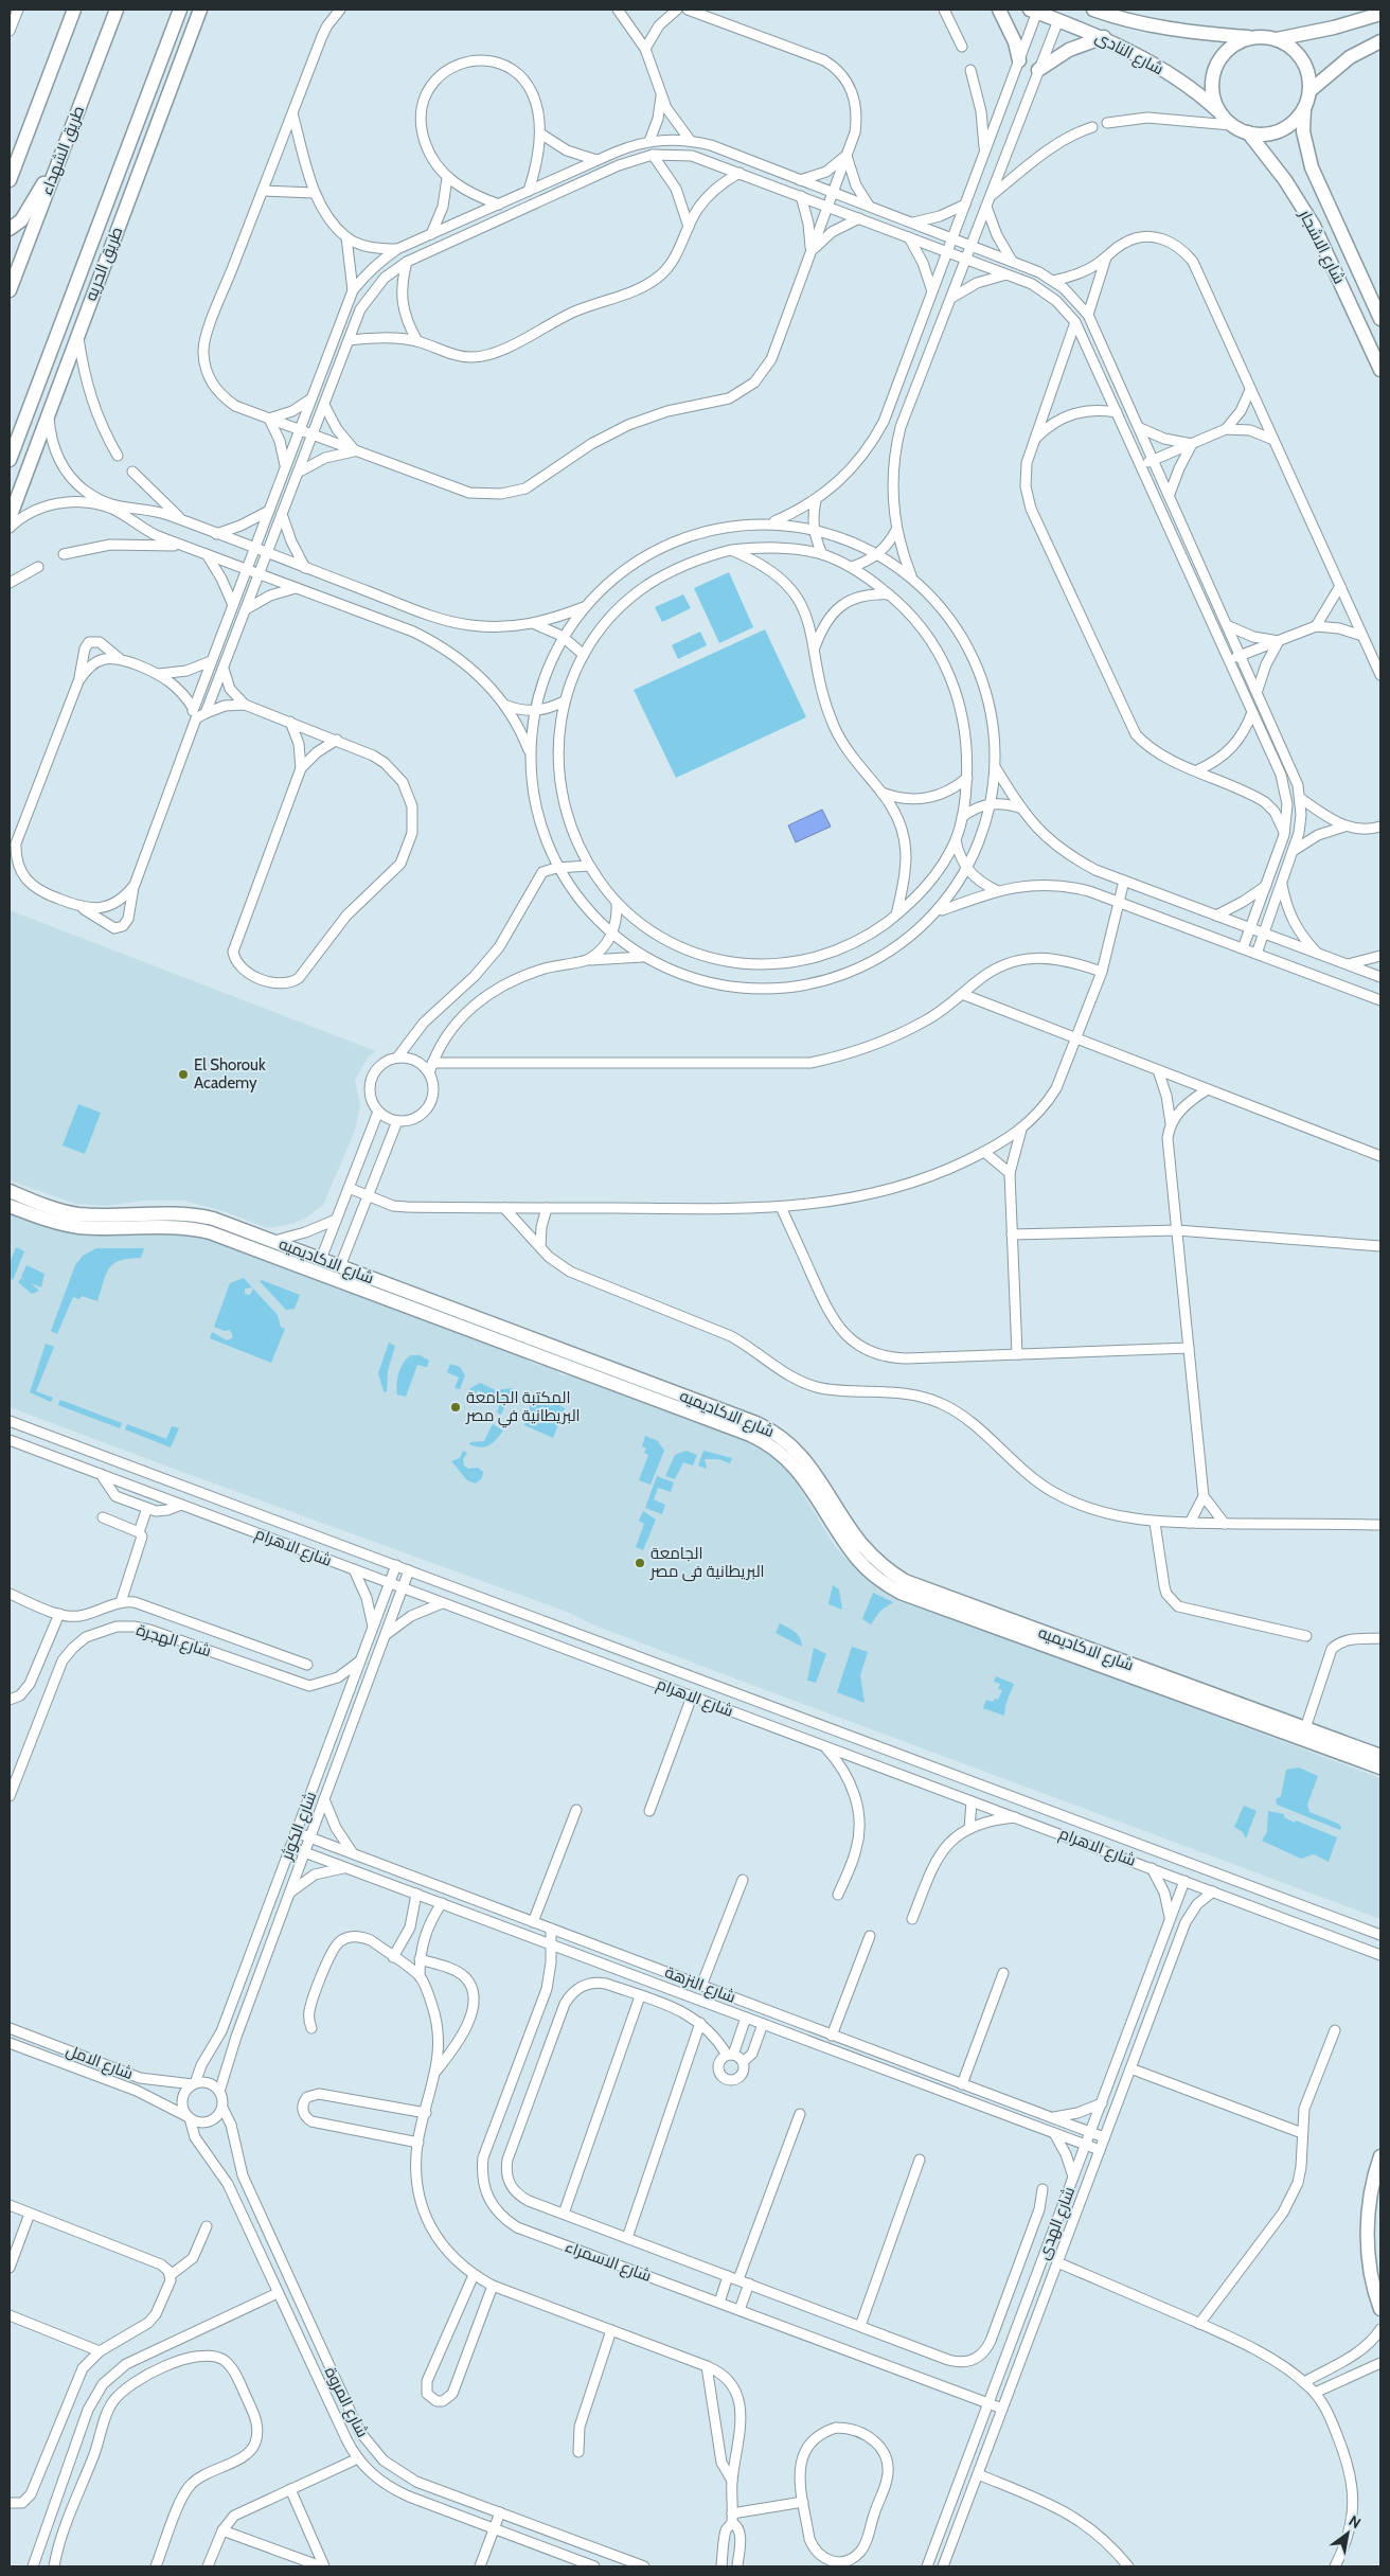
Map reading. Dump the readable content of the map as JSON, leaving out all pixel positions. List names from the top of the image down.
{
  "streets": {
    "street": [
      "شارع النادى",
      "طريق الشهداء",
      "شارع الاشجار",
      "طريق الحريه",
      "شارع الاكاديميه",
      "شارع الاهرام",
      "شارع الهجرة",
      "شارع الكوثر",
      "شارع النزهة",
      "شارع الامل",
      "شارع الهدى",
      "شارع الاسمراء",
      "شارع المروة"
    ]
  },
  "crossings": [
    ["شارع النادى", "شارع الاشجار"],
    ["شارع الاهرام", "شارع الكوثر"],
    ["شارع الاهرام", "شارع الهدى"],
    ["شارع الهجرة", "شارع الكوثر"],
    ["شارع الكوثر", "شارع النزهة"],
    ["شارع الكوثر", "شارع الامل"],
    ["شارع الكوثر", "شارع المروة"],
    ["شارع النزهة", "شارع الهدى"],
    ["شارع النزهة", "شارع الاسمراء"],
    ["شارع الامل", "شارع المروة"],
    ["شارع الهدى", "شارع الاسمراء"]
  ],
  "places": ["El Shorouk Academy", "المكتبة الجامعة البريطانية في مصر", "الجامعة البريطانية فى مصر"],
  "north": "top right"
}
